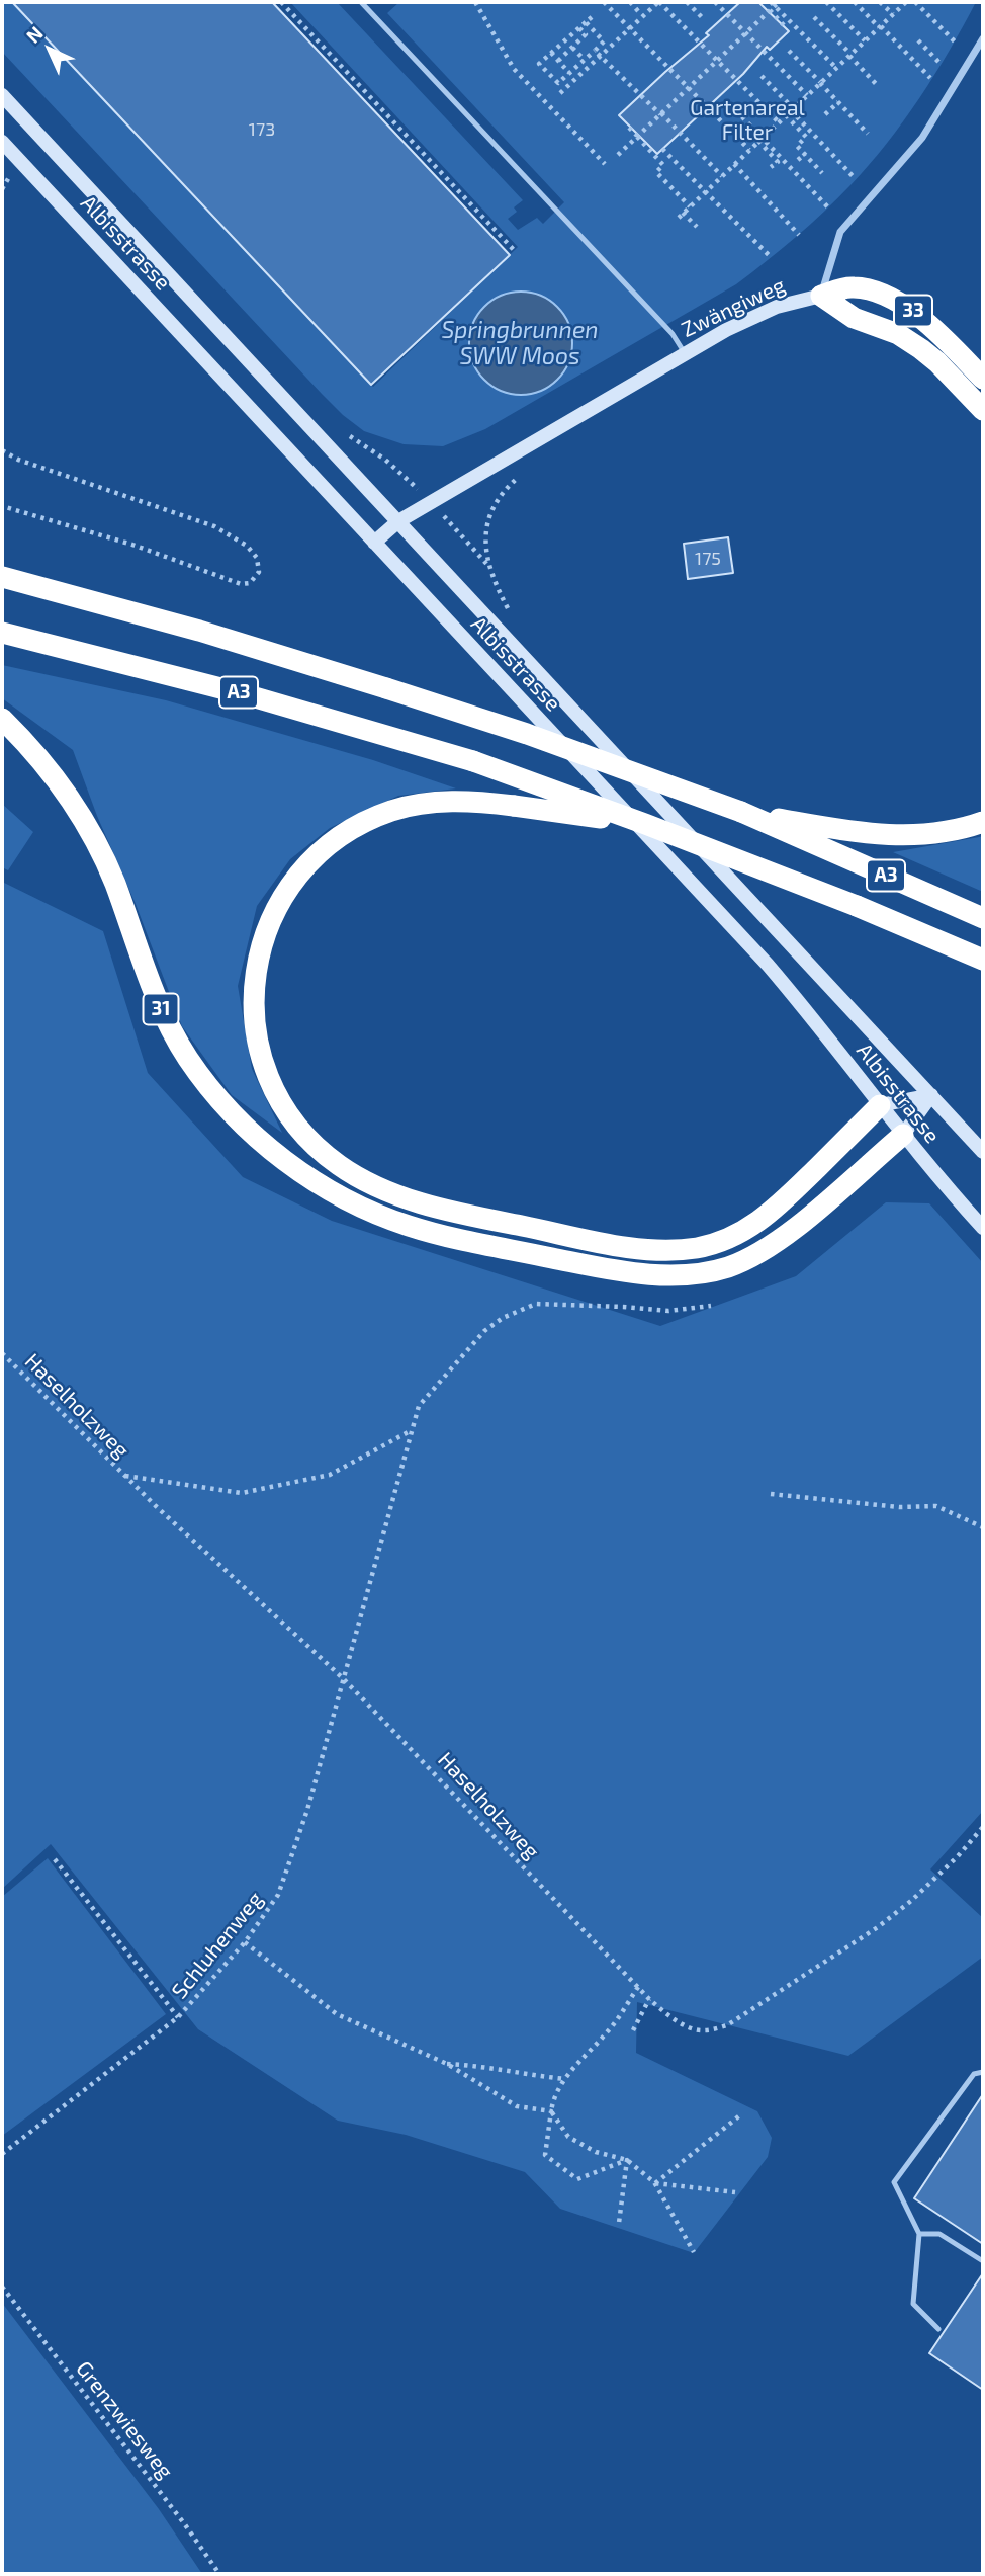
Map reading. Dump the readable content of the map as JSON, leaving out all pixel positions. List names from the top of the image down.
{
  "streets": {
    "highway": ["33", "A3", "31"],
    "main road": ["Albisstrasse", "Zwängiweg"],
    "path": ["Haselholzweg", "Schluhenweg", "Grenzwiesweg"]
  },
  "crossings": [
    ["Albisstrasse", "Zwängiweg"],
    ["Albisstrasse", "31"],
    ["Zwängiweg", "33"],
    ["Haselholzweg", "Schluhenweg"]
  ],
  "water": ["Springbrunnen SWW Moos"],
  "parks": ["Gartenareal Filter"],
  "house_numbers": ["173", "175"],
  "north": "top left"
}
